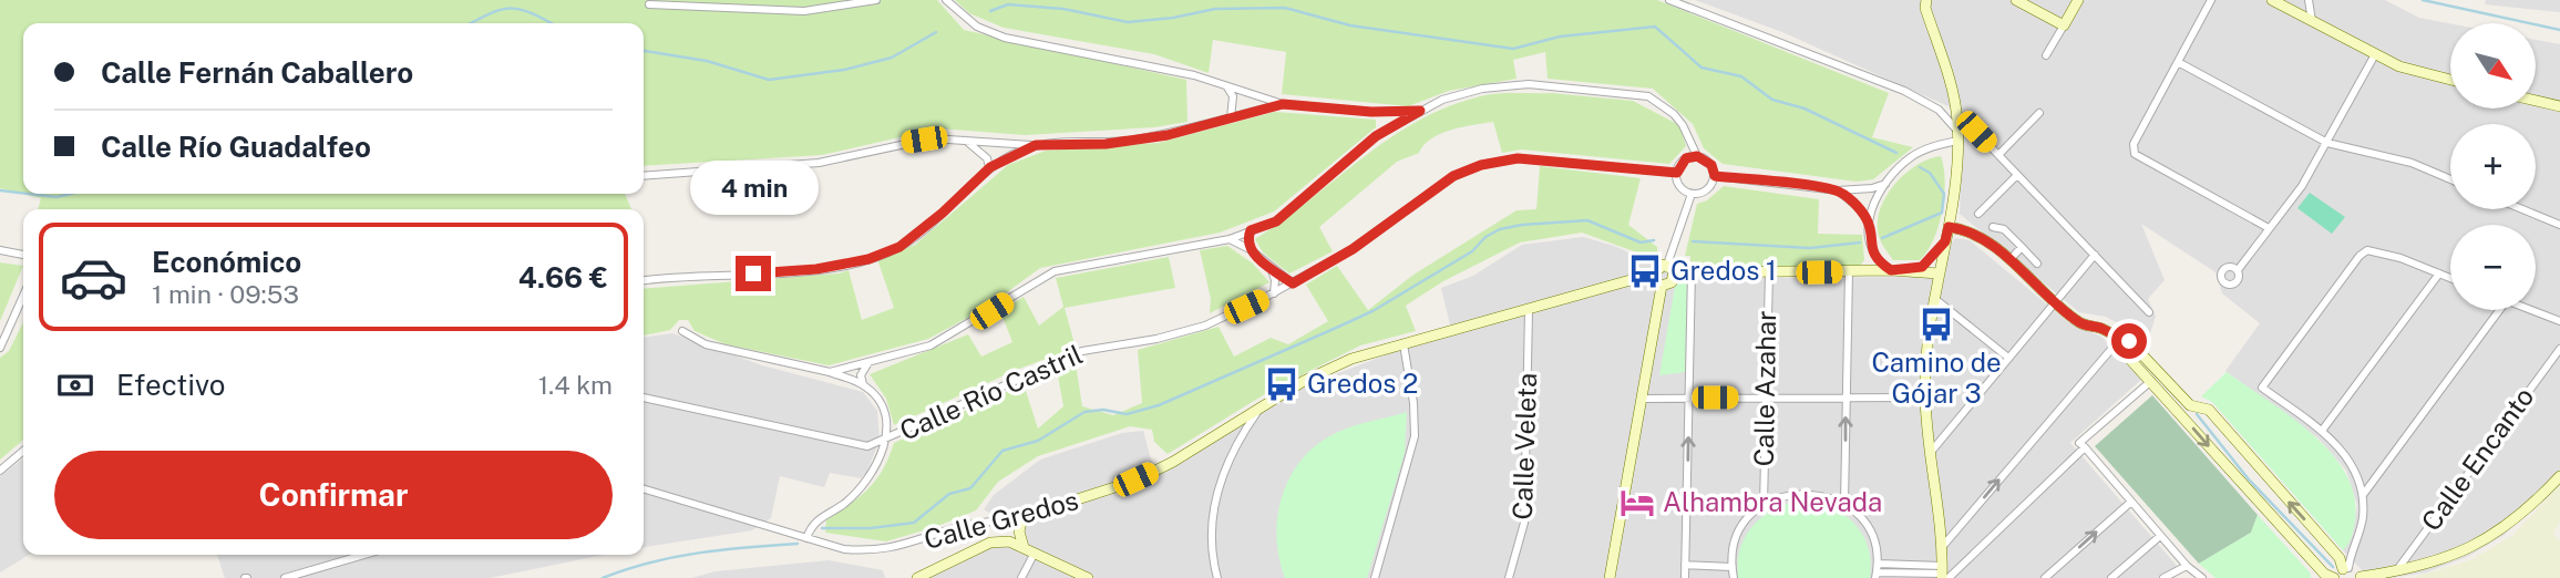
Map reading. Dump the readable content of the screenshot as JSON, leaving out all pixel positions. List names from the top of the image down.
{
  "streets": {
    "street": [
      "Calle Azahar",
      "Calle Río Castril",
      "Calle Veleta",
      "Calle Encanto",
      "Calle Gredos"
    ]
  },
  "crossings": [
    ["Calle Veleta", "Calle Gredos"]
  ],
  "places": {
    "bus stop": ["Gredos 1", "Camino de Gójar 3", "Gredos 2"],
    "hotel": ["Alhambra Nevada"]
  },
  "north": "bottom right",
  "page": {
    "map_buttons": ["+", "−"],
    "banner": ["Calle Fernán Caballero", "Calle Río Guadalfeo"],
    "bubble": "4 min",
    "list": [
      {
        "name": "Económico",
        "note": "1 min · 09:53",
        "value": "4.66 €"
      }
    ],
    "pay": ["Efectivo", "1.4 km"],
    "buttons": "Confirmar"
  }
}
